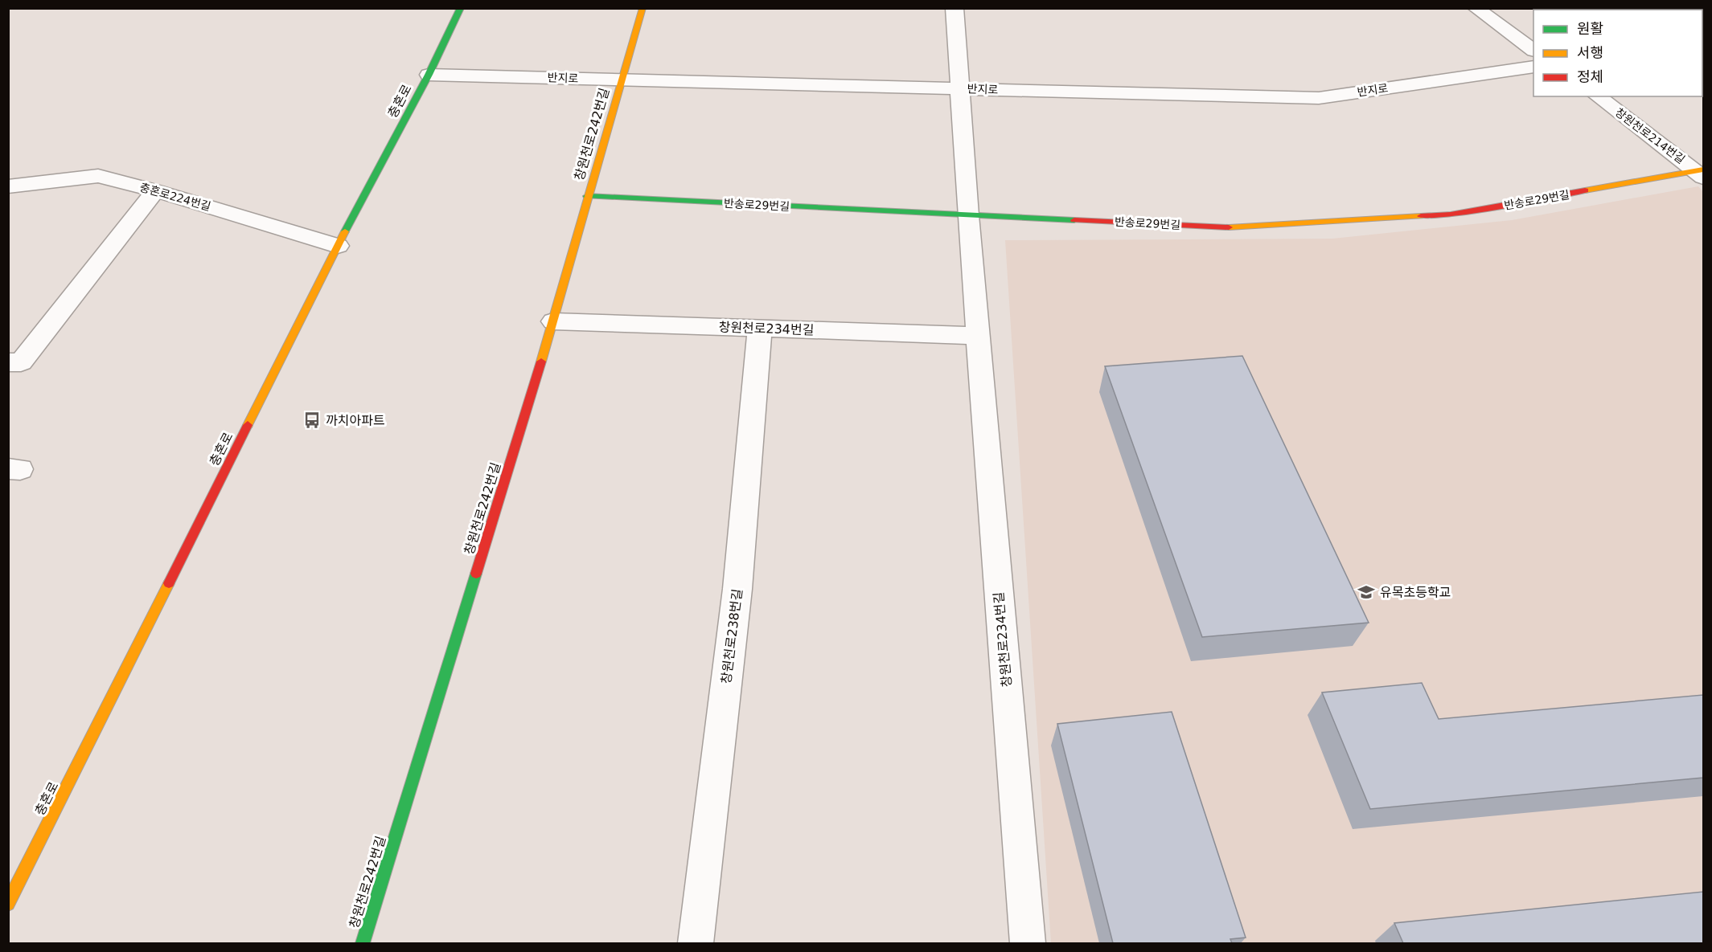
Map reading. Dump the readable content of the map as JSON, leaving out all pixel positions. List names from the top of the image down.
{
  "streets": {
    "street": [
      "반지로",
      "충혼로",
      "창원천로242번길",
      "창원천로214번길",
      "충혼로224번길",
      "반송로29번길",
      "창원천로234번길",
      "창원천로238번길"
    ]
  },
  "crossings": [
    ["반지로", "충혼로"],
    ["반지로", "창원천로242번길"],
    ["반지로", "창원천로234번길"],
    ["충혼로", "충혼로224번길"],
    ["창원천로242번길", "반송로29번길"],
    ["창원천로242번길", "창원천로234번길"],
    ["창원천로214번길", "반송로29번길"],
    ["반송로29번길", "창원천로234번길"],
    ["창원천로234번길", "창원천로238번길"]
  ],
  "places": {
    "bus stop": ["까치아파트"],
    "school or university": ["유목초등학교"]
  },
  "legend": ["원활", "서행", "정체"]
}
